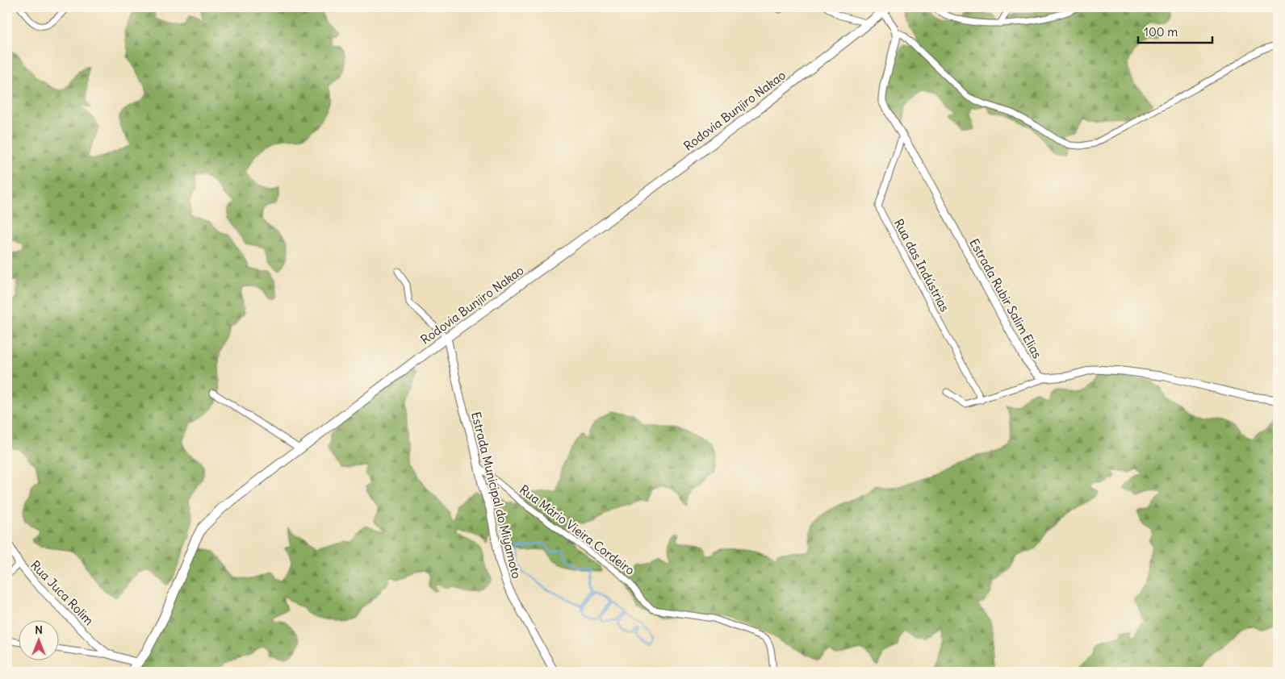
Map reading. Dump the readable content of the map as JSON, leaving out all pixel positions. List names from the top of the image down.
{
  "streets": {
    "main road": ["Rodovia Bunjiro Nakao"],
    "street": [
      "Rua das Indústrias",
      "Estrada Rubir Salim Elias",
      "Estrada Municipal do Miyamoto",
      "Rua Mário Vieira Cordeiro",
      "Rua Juca Rolim"
    ]
  },
  "crossings": [
    ["Rodovia Bunjiro Nakao", "Estrada Municipal do Miyamoto"],
    ["Rua das Indústrias", "Estrada Rubir Salim Elias"],
    ["Estrada Municipal do Miyamoto", "Rua Mário Vieira Cordeiro"]
  ],
  "scale_bar": "100 m",
  "north": "top"
}
